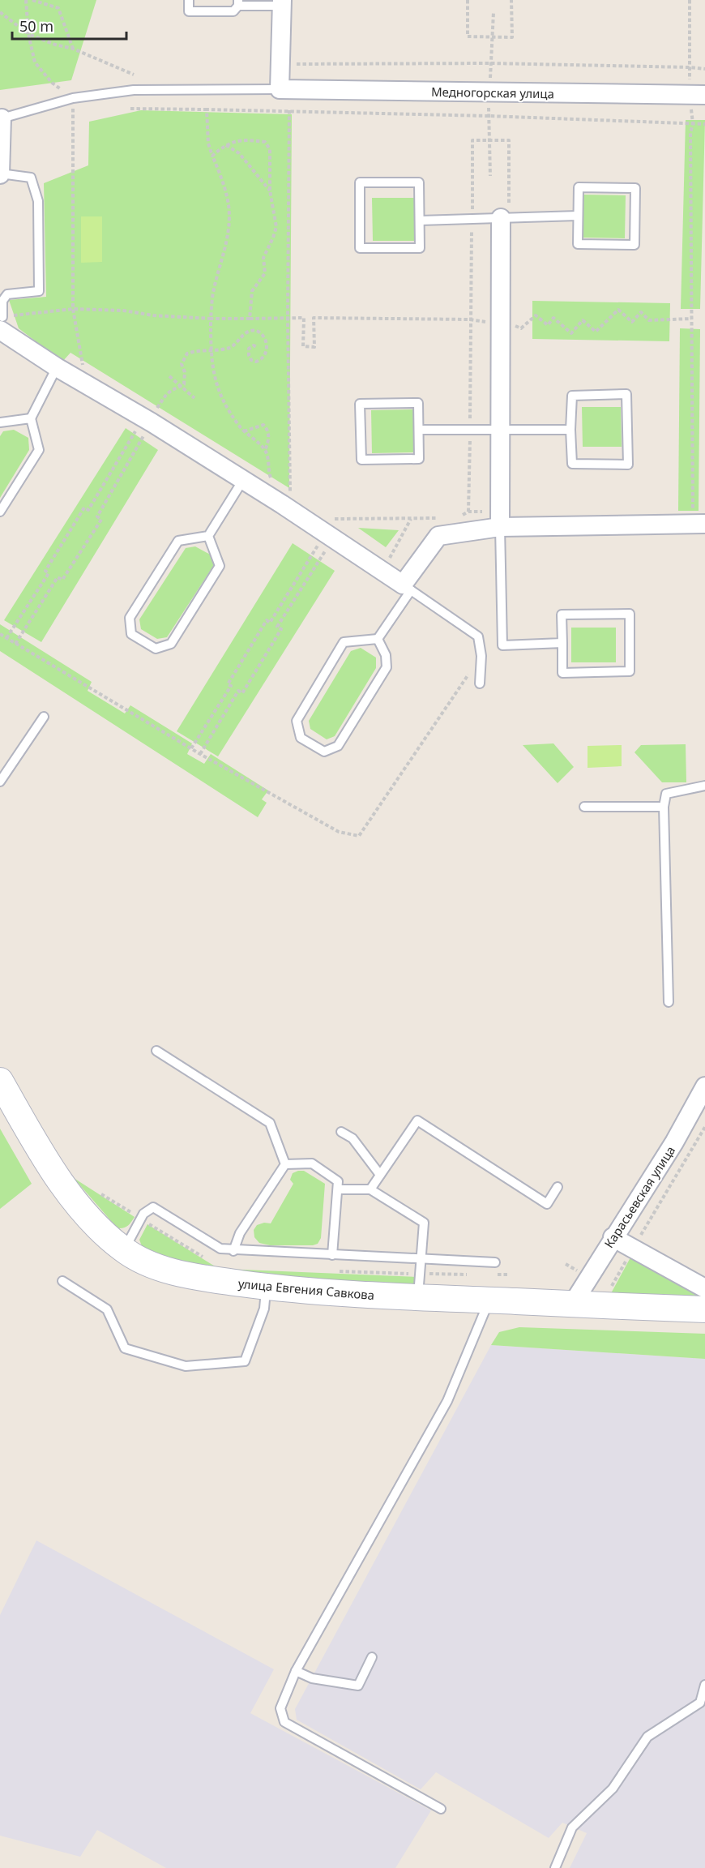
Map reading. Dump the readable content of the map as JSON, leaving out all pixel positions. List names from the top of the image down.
{
  "streets": {
    "main road": ["улица Евгения Савкова"],
    "street": ["Медногорская улица", "Карасьевская улица"]
  },
  "crossings": [
    ["Карасьевская улица", "улица Евгения Савкова"]
  ],
  "scale_bar": "50 m"
}
